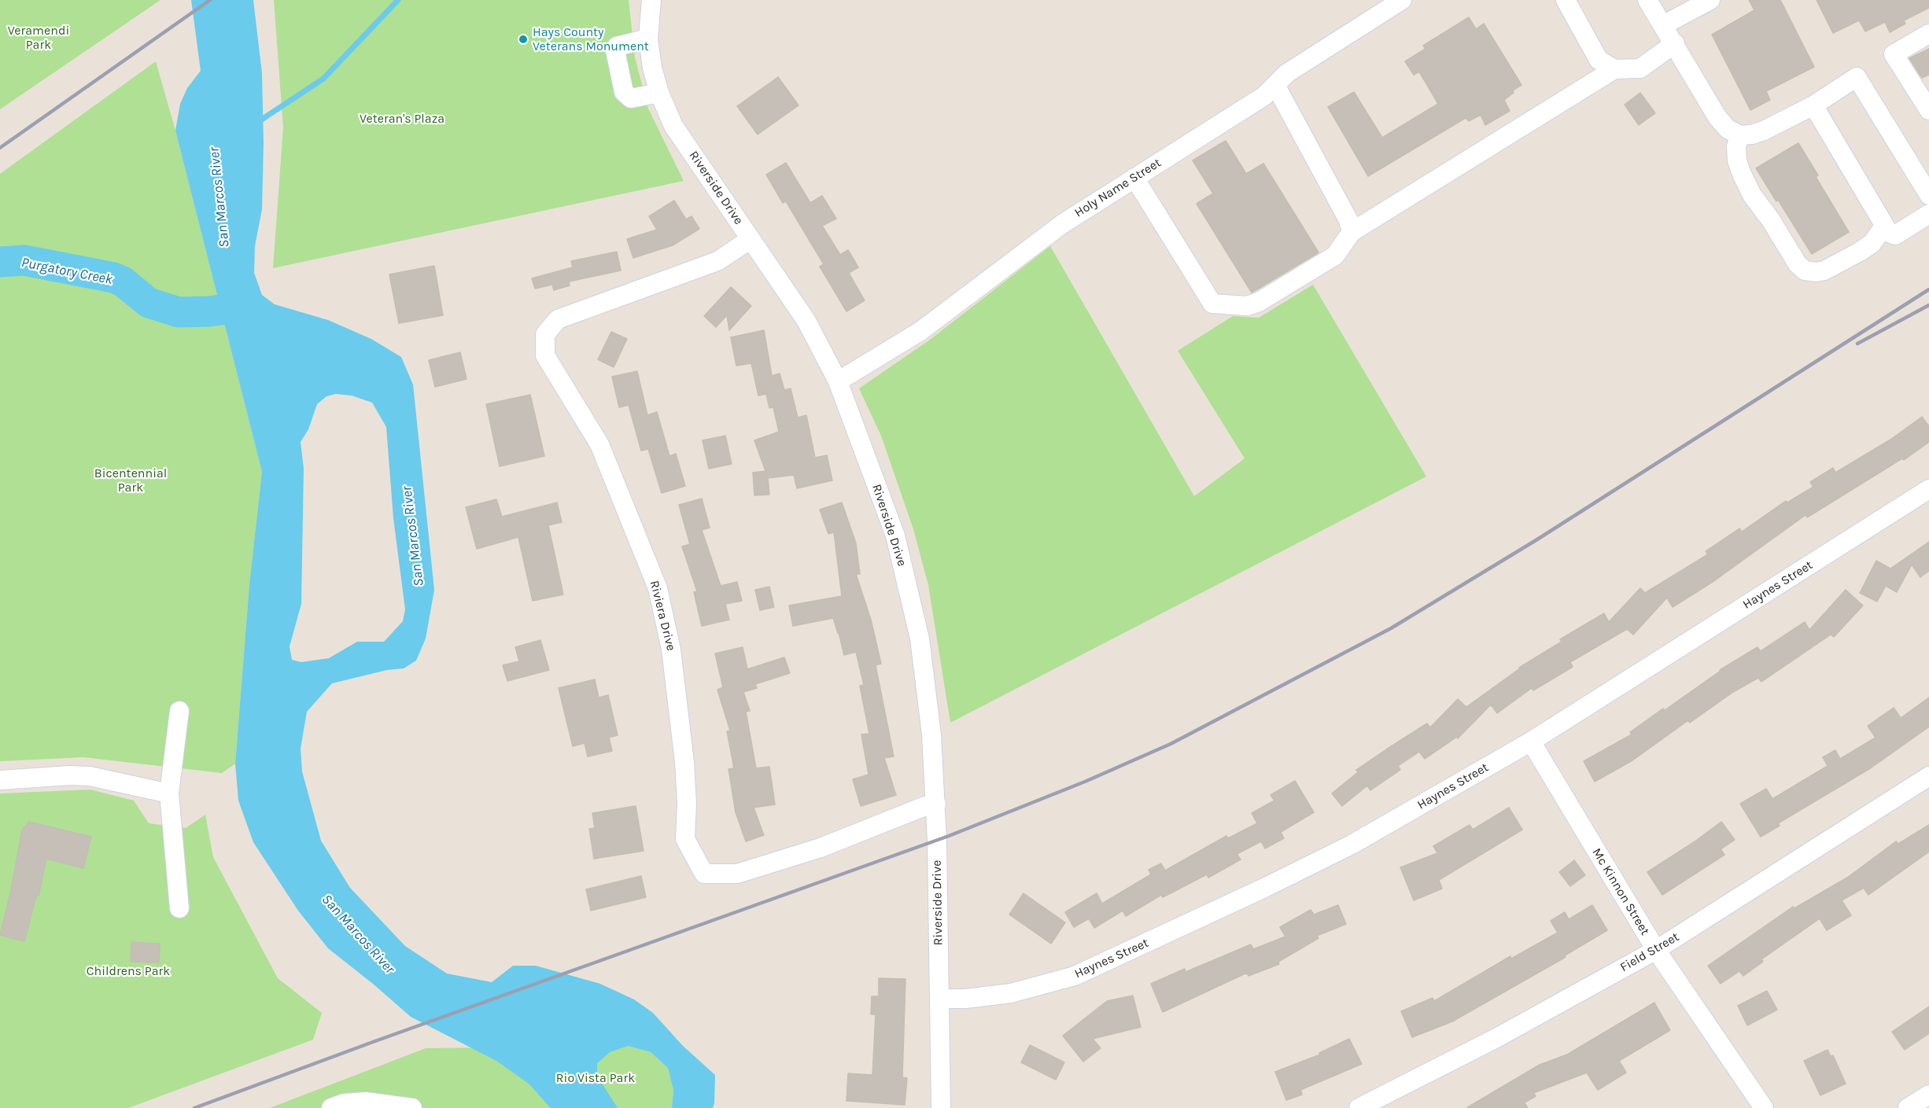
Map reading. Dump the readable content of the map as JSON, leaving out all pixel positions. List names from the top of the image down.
{
  "streets": {
    "street": [
      "Riverside Drive",
      "Holy Name Street",
      "Haynes Street",
      "Riviera Drive",
      "Mc Kinnon Street",
      "Field Street"
    ]
  },
  "crossings": [
    ["Riverside Drive", "Holy Name Street"],
    ["Riverside Drive", "Haynes Street"],
    ["Riverside Drive", "Riviera Drive"],
    ["Haynes Street", "Mc Kinnon Street"],
    ["Mc Kinnon Street", "Field Street"]
  ],
  "water": ["San Marcos River", "Purgatory Creek"],
  "parks": [
    "Veramendi Park",
    "Veteran's Plaza",
    "Bicentennial Park",
    "Childrens Park",
    "Rio Vista Park"
  ],
  "places": ["Hays County Veterans Monument"]
}
